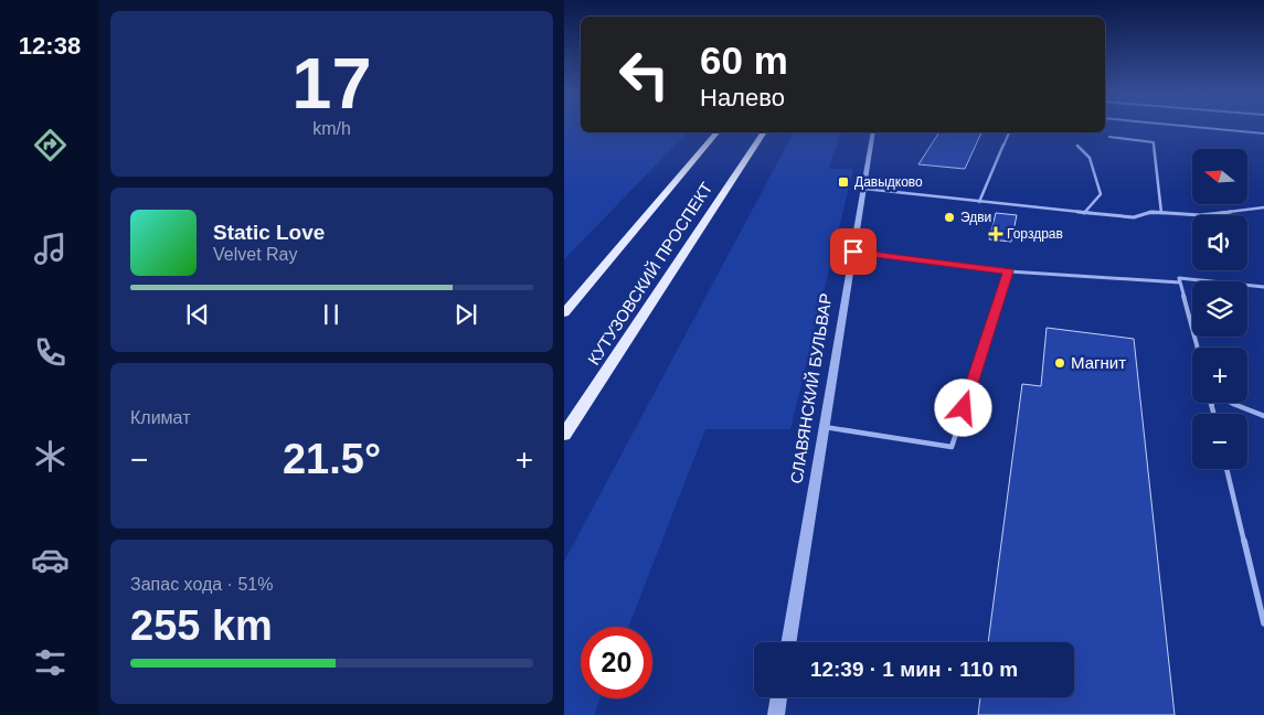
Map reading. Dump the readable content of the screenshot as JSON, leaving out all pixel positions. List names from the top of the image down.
{
  "streets": {
    "main road": ["КУТУЗОВСКИЙ ПРОСПЕКТ"],
    "street": ["СЛАВЯНСКИЙ БУЛЬВАР"]
  },
  "places": {
    "transit": ["Давыдково"],
    "other": ["Эдви", "Магнит"],
    "health": ["Горздрав"]
  },
  "north": "left",
  "page": {
    "tabs": "12:38",
    "tile": [
      ["17", "km/h"],
      "Климат",
      ["Запас хода · 51%", "255 km"]
    ],
    "turn": ["60 m", "Налево"],
    "map_buttons": ["+", "−"],
    "song": ["Static Love", "Velvet Ray"],
    "heat": ["−", "21.5°", "+"],
    "limit": "20",
    "trip": "12:39 · 1 мин · 110 m"
  }
}
